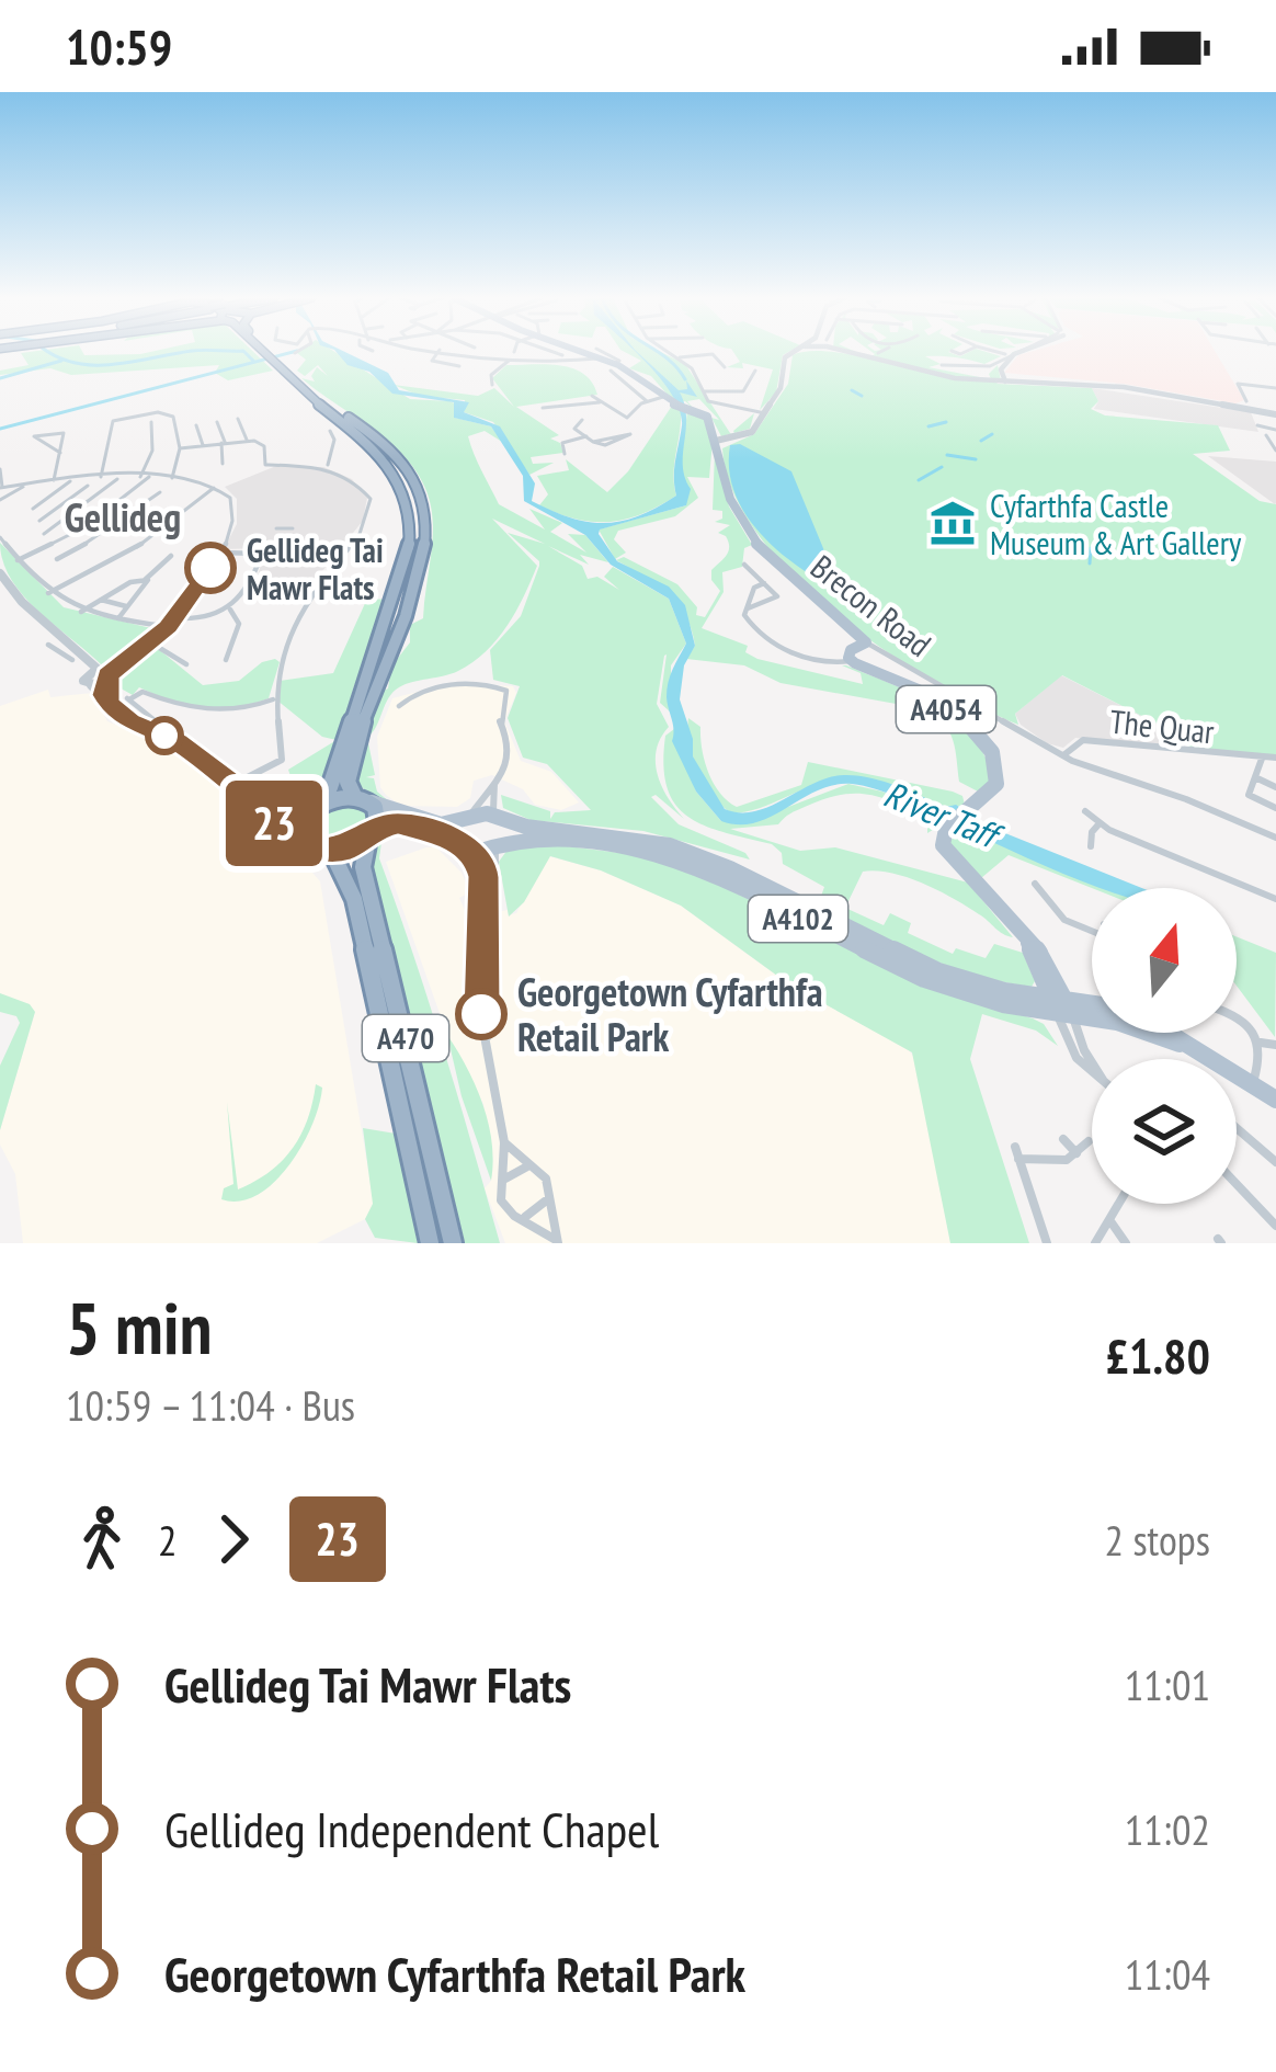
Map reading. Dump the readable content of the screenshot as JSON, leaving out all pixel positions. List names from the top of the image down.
{
  "streets": {
    "highway": ["A470"],
    "main road": ["Brecon Road", "A4054", "A4102"],
    "street": ["The Quar"]
  },
  "crossings": [
    ["Brecon Road", "The Quar"],
    ["A4054", "A4102"],
    ["A4102", "A470"]
  ],
  "districts": ["Gellideg"],
  "water": ["River Taff"],
  "places": {
    "museum": ["Cyfarthfa Castle Museum & Art Gallery"],
    "other": ["Gellideg Tai Mawr Flats", "Georgetown Cyfarthfa Retail Park"]
  },
  "lines": ["bus line 23"],
  "north": "top",
  "page": {
    "status": "10:59",
    "on_map": "23",
    "heading": ["5 min", "10:59 – 11:04 · Bus", "£1.80"],
    "legs": ["2", "23", "2 stops"],
    "list": [
      {
        "name": "Gellideg Tai Mawr Flats",
        "value": "11:01"
      },
      {
        "name": "Gellideg Independent Chapel",
        "value": "11:02"
      },
      {
        "name": "Georgetown Cyfarthfa Retail Park",
        "value": "11:04"
      }
    ]
  }
}
